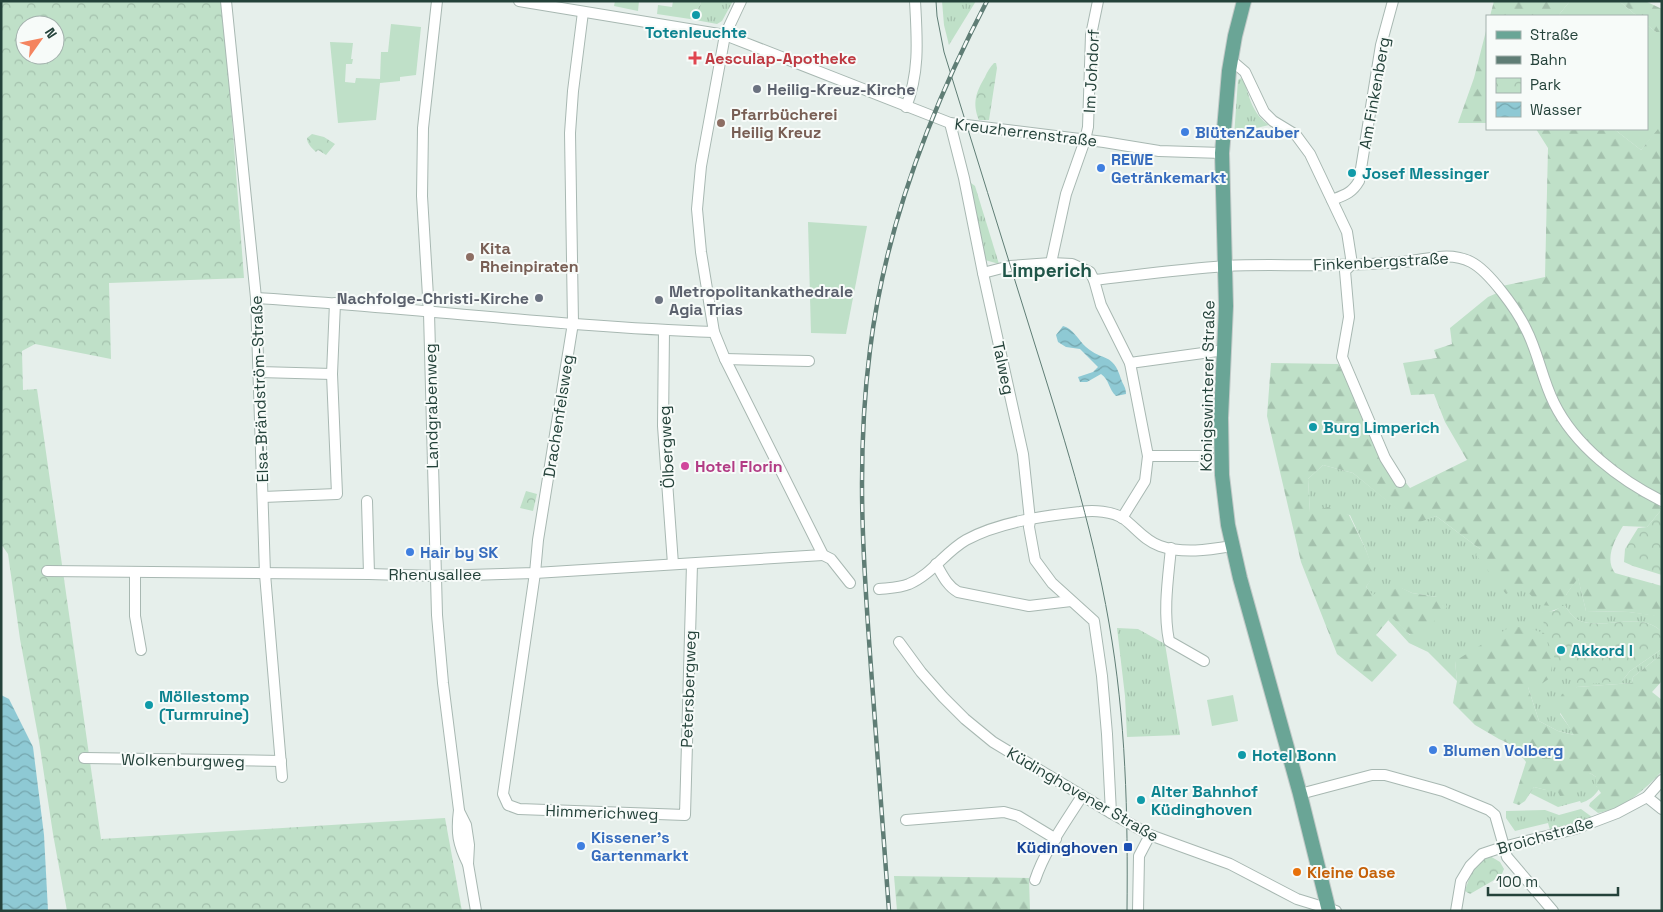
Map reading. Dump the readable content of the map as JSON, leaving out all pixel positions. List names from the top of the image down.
{
  "streets": {
    "main road": ["Königswinterer Straße"],
    "street": [
      "Im Johdorf",
      "Am Finkenberg",
      "Kreuzherrenstraße",
      "Finkenbergstraße",
      "Talweg",
      "Elsa-Brändström-Straße",
      "Landgrabenweg",
      "Drachenfelsweg",
      "Ölbergweg",
      "Rhenusallee",
      "Petersbergweg",
      "Wolkenburgweg",
      "Küdinghovener Straße",
      "Himmerichweg",
      "Broichstraße"
    ]
  },
  "crossings": [
    ["Im Johdorf", "Kreuzherrenstraße"],
    ["Kreuzherrenstraße", "Talweg"],
    ["Kreuzherrenstraße", "Königswinterer Straße"],
    ["Kreuzherrenstraße", "Drachenfelsweg"],
    ["Finkenbergstraße", "Königswinterer Straße"],
    ["Talweg", "Küdinghovener Straße"],
    ["Königswinterer Straße", "Küdinghovener Straße"],
    ["Elsa-Brändström-Straße", "Rhenusallee"],
    ["Elsa-Brändström-Straße", "Wolkenburgweg"],
    ["Landgrabenweg", "Rhenusallee"],
    ["Drachenfelsweg", "Rhenusallee"],
    ["Drachenfelsweg", "Himmerichweg"],
    ["Ölbergweg", "Rhenusallee"],
    ["Rhenusallee", "Petersbergweg"],
    ["Petersbergweg", "Himmerichweg"]
  ],
  "districts": ["Limperich"],
  "places": {
    "other": [
      "Totenleuchte",
      "Heilig-Kreuz-Kirche",
      "Pfarrbücherei Heilig Kreuz",
      "BlütenZauber",
      "REWE Getränkemarkt",
      "Josef Messinger",
      "Kita Rheinpiraten",
      "Nachfolge-Christi-Kirche",
      "Metropolitankathedrale Agia Trias",
      "Burg Limperich",
      "Hotel Florin",
      "Hair by SK",
      "Akkord I",
      "Möllestomp (Turmruine)",
      "Blumen Volberg",
      "Hotel Bonn",
      "Alter Bahnhof Küdinghoven",
      "Kissener's Gartenmarkt",
      "Kleine Oase"
    ],
    "health": ["Aesculap-Apotheke"],
    "transit": ["Küdinghoven"]
  },
  "legend": [
    "Straße",
    "Bahn",
    "Park",
    "Wasser"
  ],
  "scale_bar": "100 m",
  "north": "top right"
}
